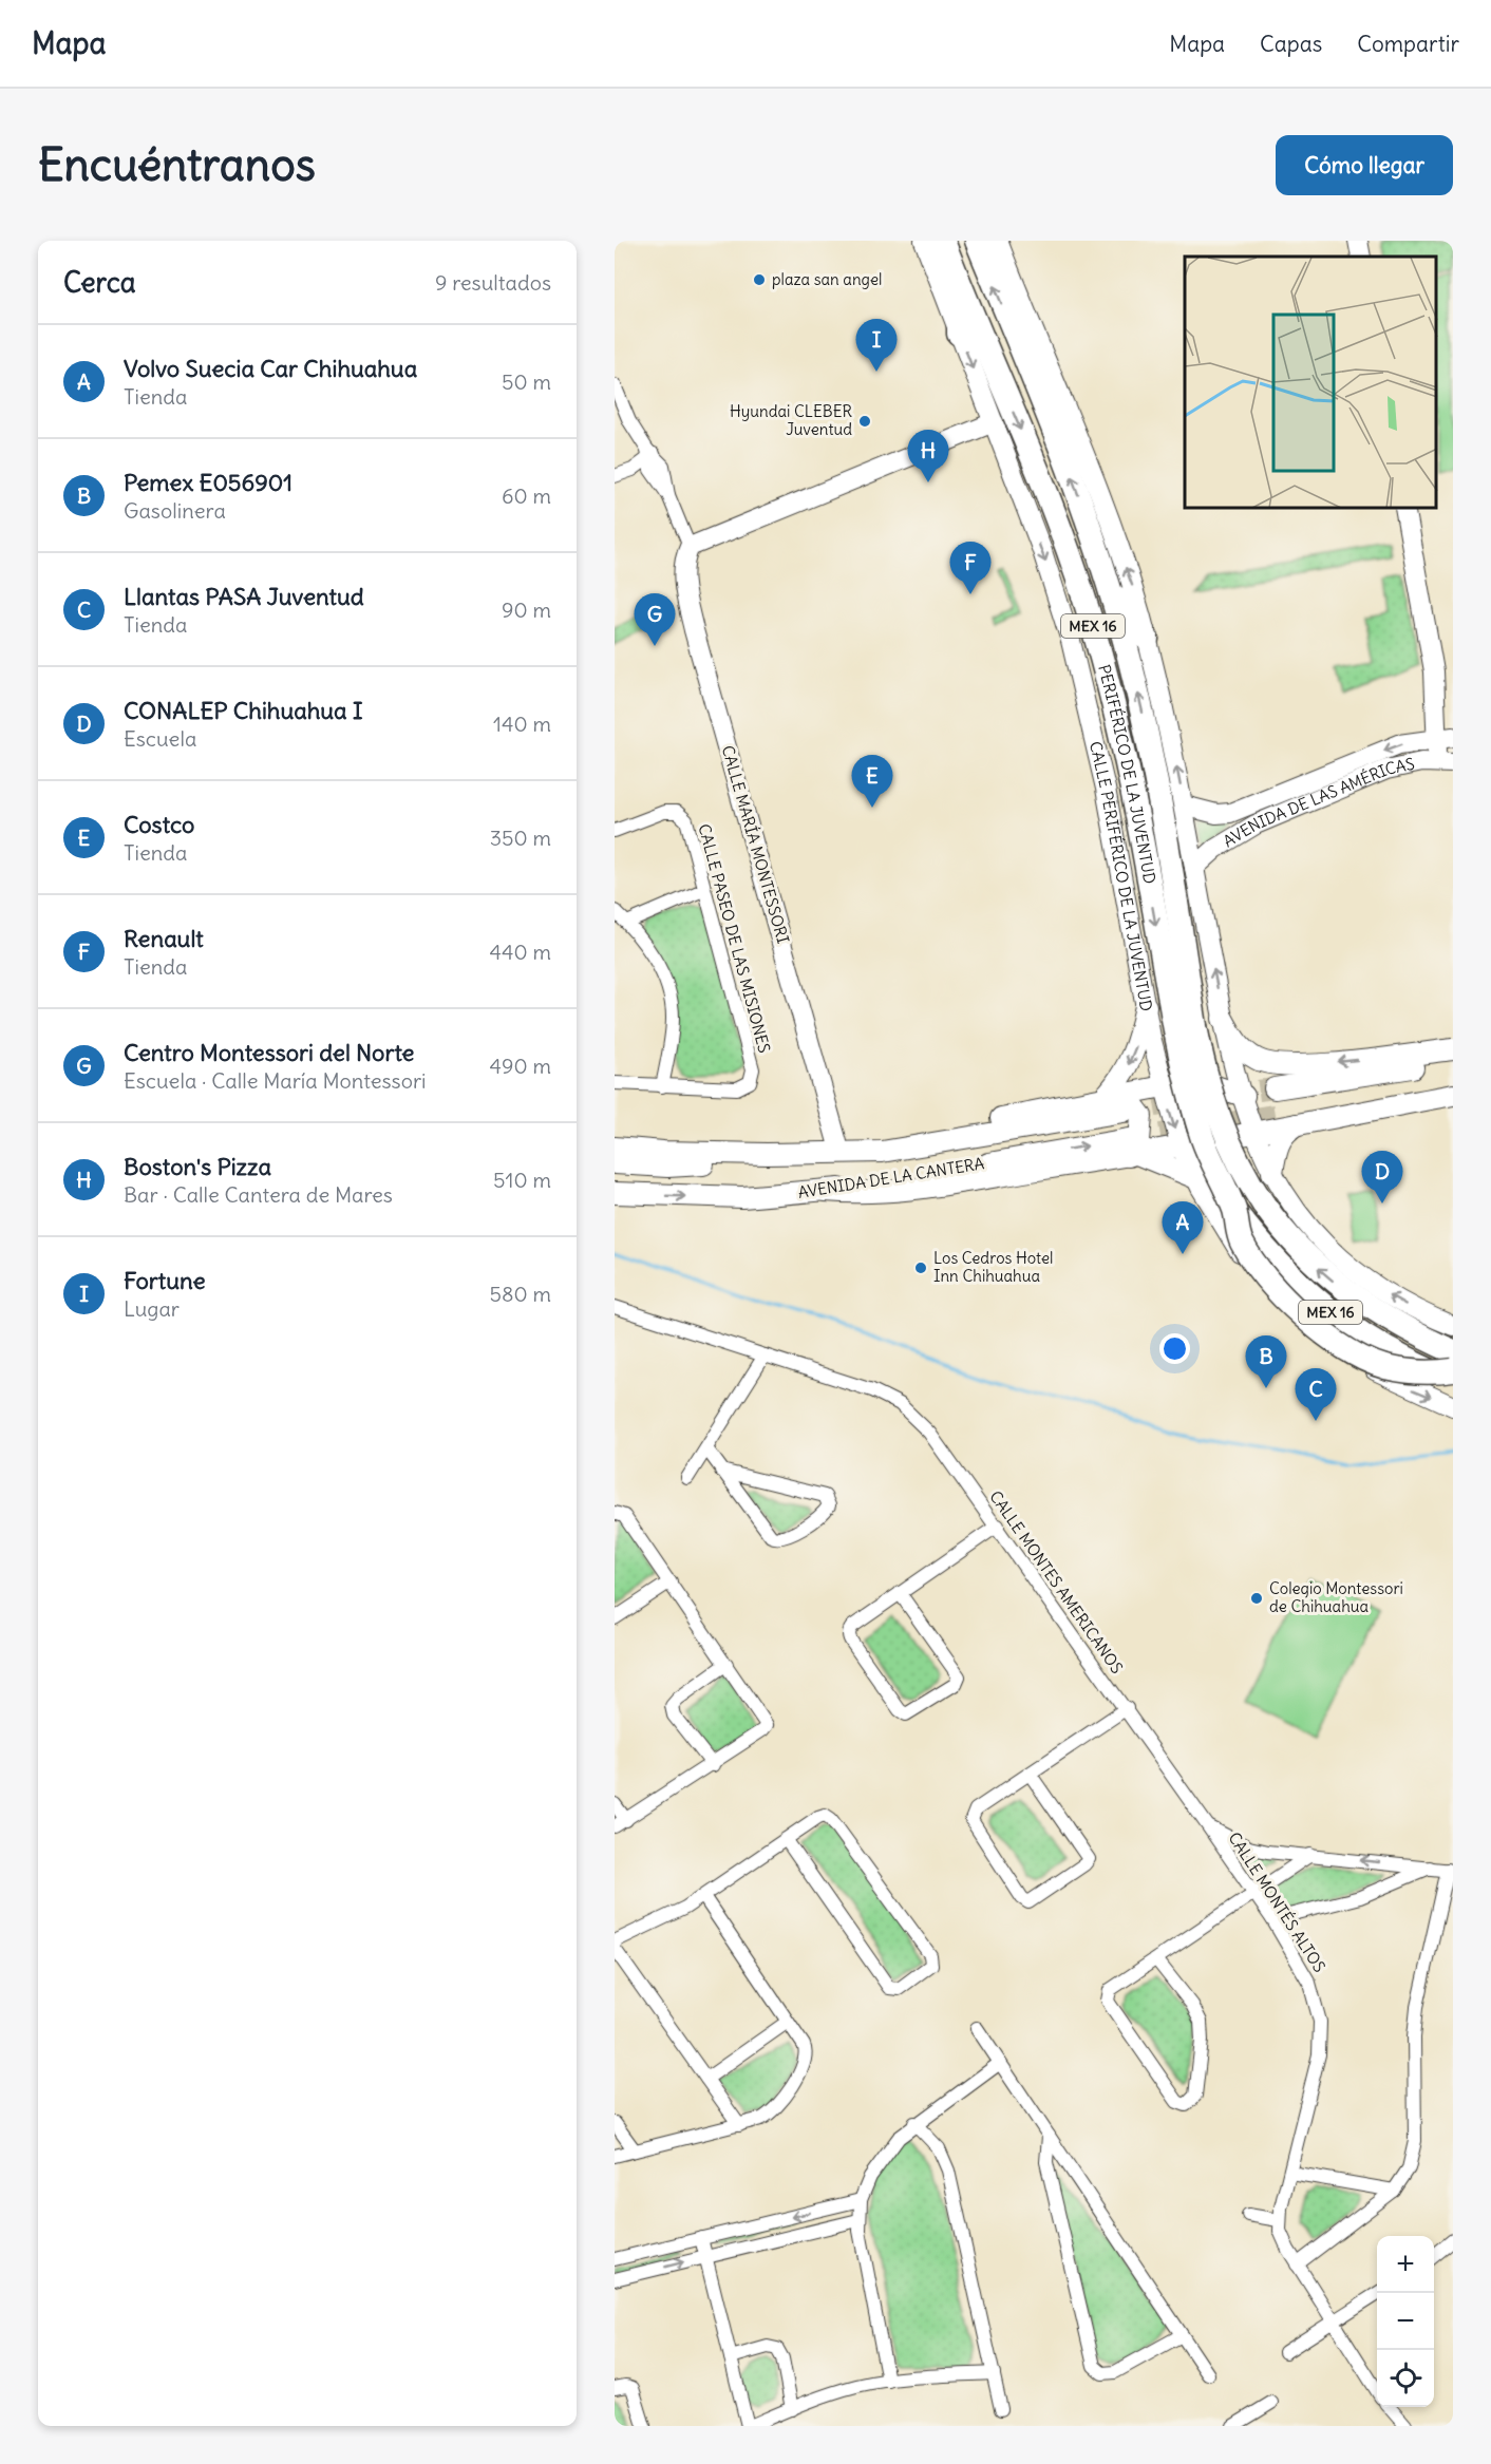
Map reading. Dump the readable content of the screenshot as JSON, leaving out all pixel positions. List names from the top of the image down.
{
  "streets": {
    "highway": ["MEX 16", "PERIFÉRICO DE LA JUVENTUD"],
    "main road": [
      "AVENIDA DE LAS AMÉRICAS",
      "CALLE MARÍA MONTESSORI",
      "CALLE PERIFÉRICO DE LA JUVENTUD",
      "AVENIDA DE LA CANTERA"
    ],
    "street": ["CALLE PASEO DE LAS MISIONES", "CALLE MONTES AMERICANOS", "CALLE MONTÉS ALTOS"]
  },
  "crossings": [
    ["MEX 16", "PERIFÉRICO DE LA JUVENTUD"],
    ["CALLE PERIFÉRICO DE LA JUVENTUD", "AVENIDA DE LA CANTERA"],
    ["CALLE MONTES AMERICANOS", "CALLE MONTÉS ALTOS"]
  ],
  "places": [
    "plaza san angel",
    "Hyundai CLEBER Juventud",
    "Los Cedros Hotel Inn Chihuahua",
    "Colegio Montessori de Chihuahua"
  ],
  "page": {
    "header": "Mapa",
    "nav": ["Mapa", "Capas", "Compartir"],
    "buttons": "Cómo llegar",
    "title": "Encuéntranos",
    "heading": ["Cerca", "9 resultados"],
    "pins": [
      "I",
      "H",
      "F",
      "G",
      "E",
      "D",
      "A",
      "B",
      "C"
    ],
    "list": [
      {
        "mark": "A",
        "name": "Volvo Suecia Car Chihuahua",
        "note": "Tienda",
        "value": "50 m"
      },
      {
        "mark": "B",
        "name": "Pemex E056901",
        "note": "Gasolinera",
        "value": "60 m"
      },
      {
        "mark": "C",
        "name": "Llantas PASA Juventud",
        "note": "Tienda",
        "value": "90 m"
      },
      {
        "mark": "D",
        "name": "CONALEP Chihuahua I",
        "note": "Escuela",
        "value": "140 m"
      },
      {
        "mark": "E",
        "name": "Costco",
        "note": "Tienda",
        "value": "350 m"
      },
      {
        "mark": "F",
        "name": "Renault",
        "note": "Tienda",
        "value": "440 m"
      },
      {
        "mark": "G",
        "name": "Centro Montessori del Norte",
        "note": "Escuela · Calle María Montessori",
        "value": "490 m"
      },
      {
        "mark": "H",
        "name": "Boston's Pizza",
        "note": "Bar · Calle Cantera de Mares",
        "value": "510 m"
      },
      {
        "mark": "I",
        "name": "Fortune",
        "note": "Lugar",
        "value": "580 m"
      }
    ],
    "map_buttons": ["+", "−"]
  }
}
